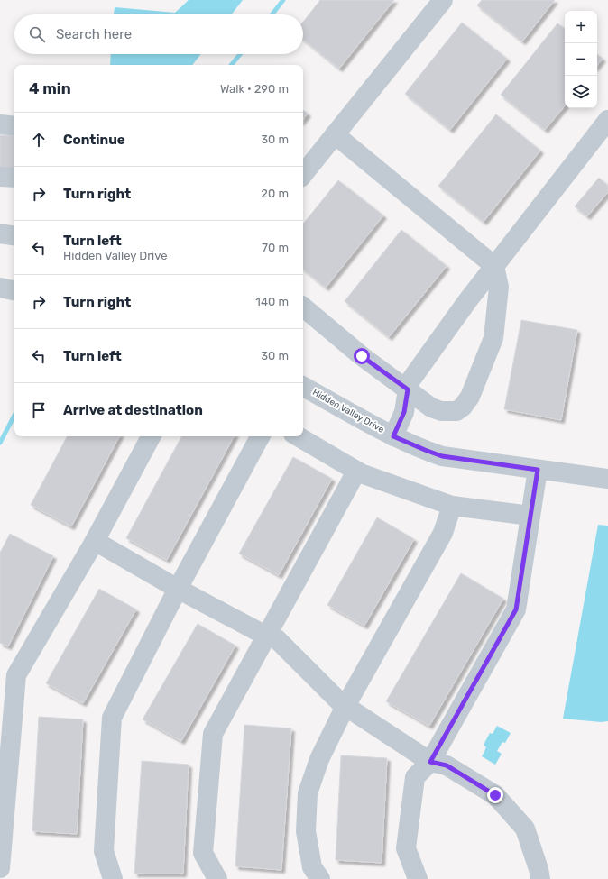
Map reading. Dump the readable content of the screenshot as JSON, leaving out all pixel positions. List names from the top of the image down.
{
  "streets": {
    "street": ["Hidden Valley Drive"]
  },
  "page": {
    "map_buttons": ["+", "−"],
    "search": "Search here",
    "heading": ["4 min", "Walk · 290 m"],
    "list": [
      ["Continue", "30 m"],
      ["Turn right", "20 m"],
      ["Turn left", "Hidden Valley Drive", "70 m"],
      ["Turn right", "140 m"],
      ["Turn left", "30 m"],
      "Arrive at destination"
    ]
  }
}
